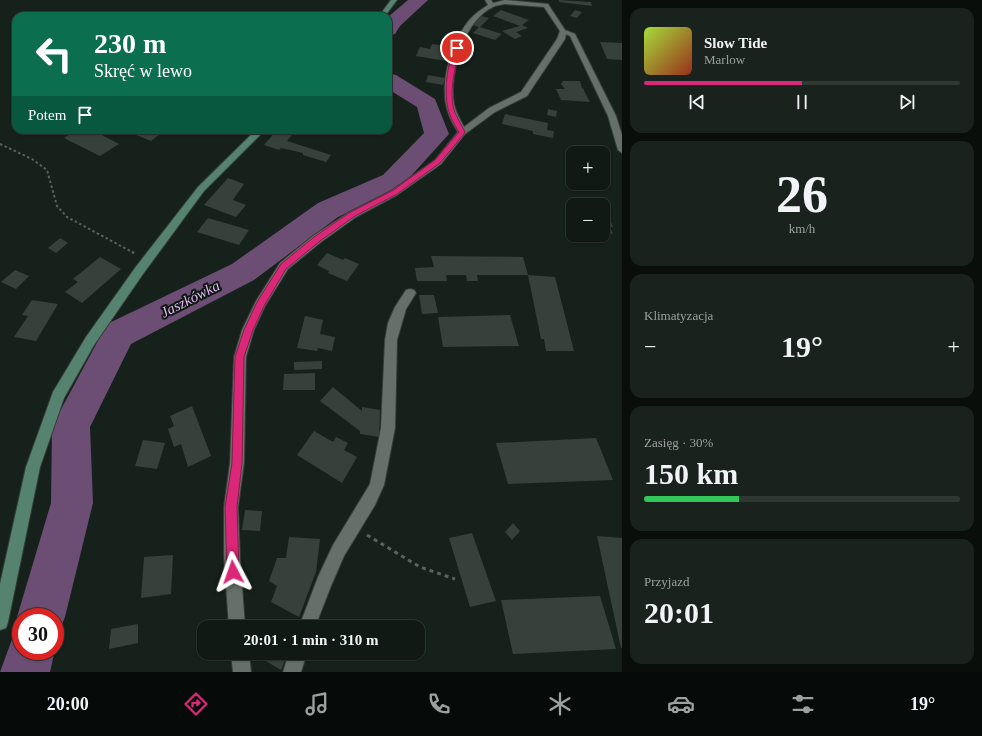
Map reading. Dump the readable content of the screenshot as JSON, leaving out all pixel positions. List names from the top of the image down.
{
  "water": ["Jaszkówka"],
  "page": {
    "turn": ["230 m", "Skręć w lewo"],
    "song": ["Slow Tide", "Marlow"],
    "then": "Potem",
    "tile": [
      ["26", "km/h"],
      "Klimatyzacja",
      ["Zasięg · 30%", "150 km"],
      ["Przyjazd", "20:01"]
    ],
    "map_buttons": ["+", "−"],
    "heat": ["−", "19°", "+"],
    "limit": "30",
    "trip": "20:01 · 1 min · 310 m",
    "tabs": ["20:00", "19°"]
  }
}
